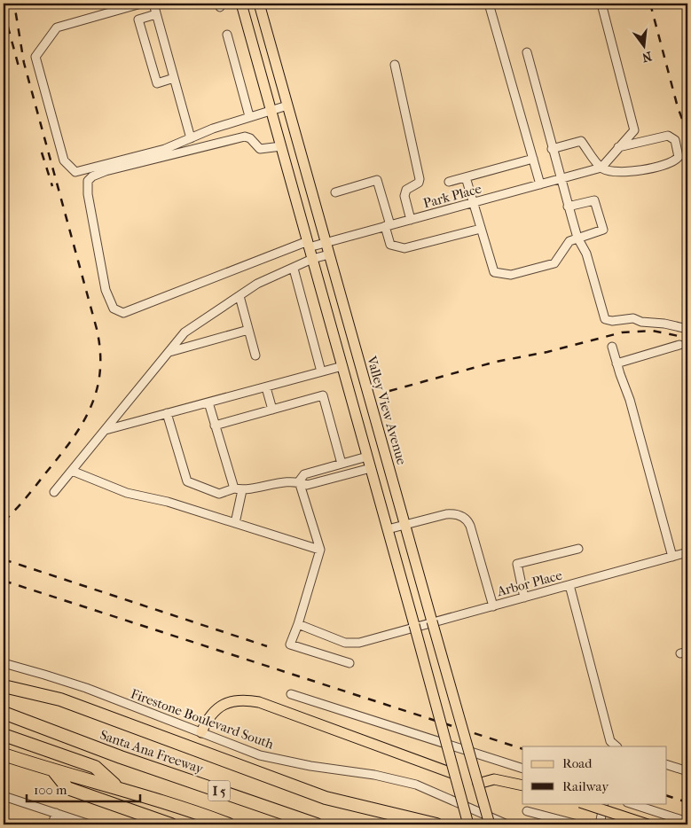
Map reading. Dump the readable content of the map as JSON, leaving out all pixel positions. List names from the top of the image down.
{
  "streets": {
    "highway": ["Santa Ana Freeway", "I 5"],
    "main road": ["Valley View Avenue"],
    "street": ["Park Place", "Arbor Place", "Firestone Boulevard South"]
  },
  "crossings": [
    ["Park Place", "Valley View Avenue"],
    ["Valley View Avenue", "Arbor Place"]
  ],
  "legend": ["Road", "Railway"],
  "scale_bar": "100 m",
  "north": "bottom"
}
